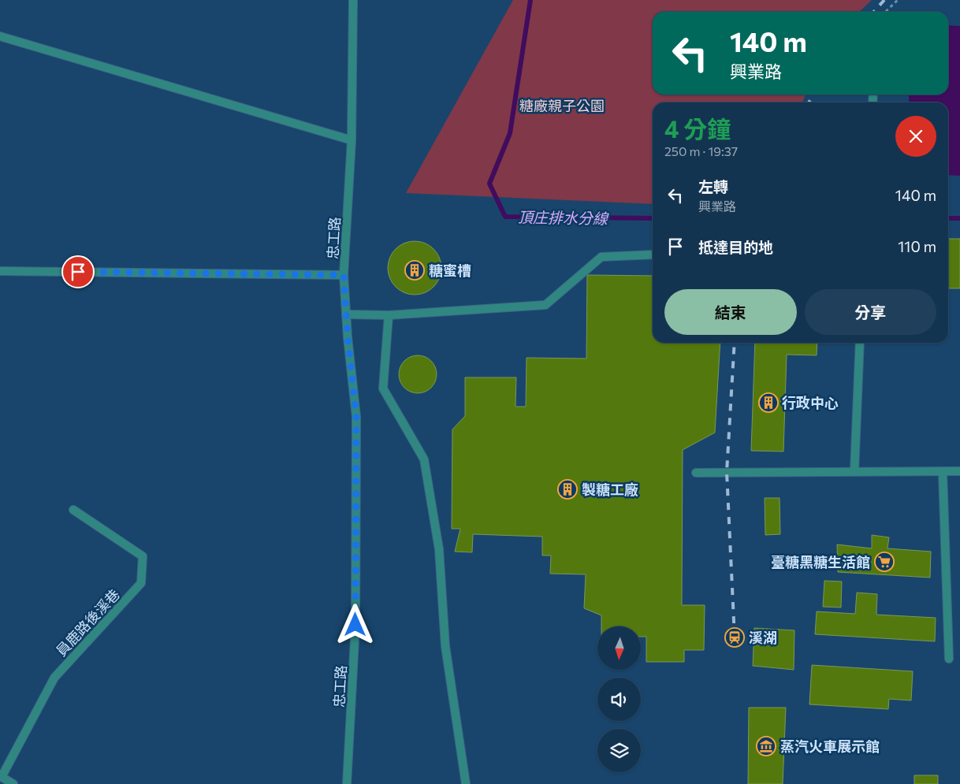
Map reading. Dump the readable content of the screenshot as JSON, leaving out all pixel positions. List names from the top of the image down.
{
  "streets": {
    "street": ["忠工路", "員鹿路後溪巷"]
  },
  "water": ["頂庄排水分線"],
  "parks": ["糖廠親子公園"],
  "places": {
    "building": ["糖蜜槽", "行政中心", "製糖工廠"],
    "supermarket": ["臺糖黑糖生活館"],
    "station": ["溪湖"],
    "museum": ["蒸汽火車展示館"]
  },
  "north": "bottom",
  "page": {
    "turn": ["140 m", "興業路"],
    "heading": ["4 分鐘", "250 m · 19:37"],
    "list": [
      {
        "name": "左轉",
        "note": "興業路",
        "value": "140 m"
      },
      {
        "name": "抵達目的地",
        "value": "110 m"
      }
    ],
    "buttons": ["結束", "分享"]
  }
}
